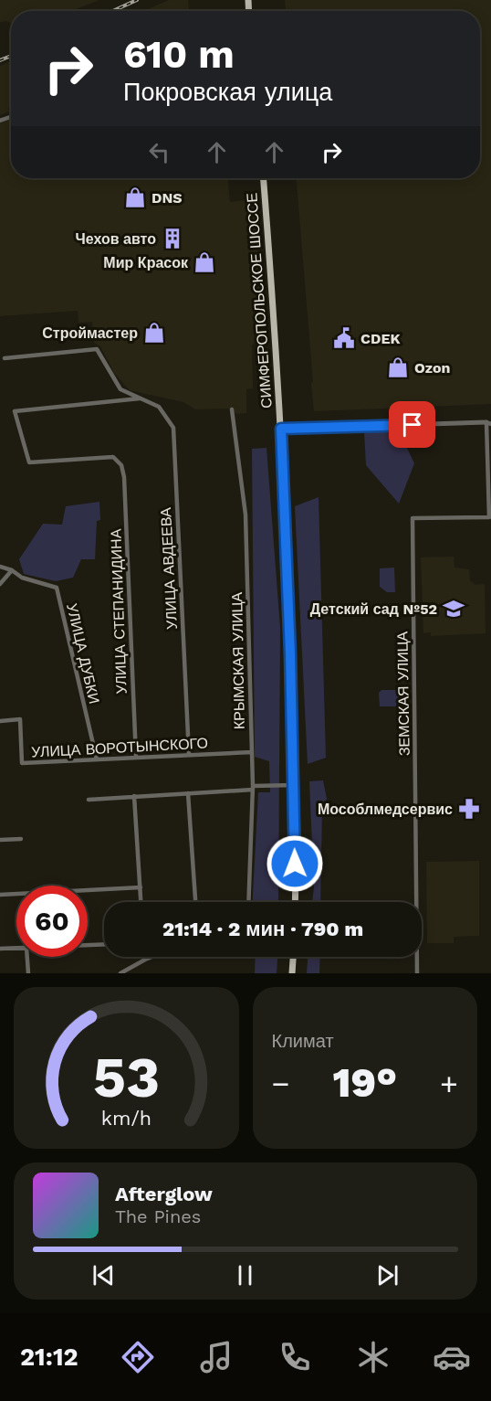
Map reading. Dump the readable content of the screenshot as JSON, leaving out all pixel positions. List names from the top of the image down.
{
  "streets": {
    "main road": ["СИМФЕРОПОЛЬСКОЕ ШОССЕ"],
    "street": [
      "УЛИЦА АВДЕЕВА",
      "УЛИЦА СТЕПАНИДИНА",
      "УЛИЦА ДУБКИ",
      "КРЫМСКАЯ УЛИЦА",
      "ЗЕМСКАЯ УЛИЦА",
      "УЛИЦА ВОРОТЫНСКОГО"
    ]
  },
  "crossings": [
    ["УЛИЦА АВДЕЕВА", "УЛИЦА СТЕПАНИДИНА"],
    ["УЛИЦА АВДЕЕВА", "УЛИЦА ВОРОТЫНСКОГО"],
    ["УЛИЦА СТЕПАНИДИНА", "УЛИЦА ВОРОТЫНСКОГО"],
    ["УЛИЦА ДУБКИ", "УЛИЦА ВОРОТЫНСКОГО"],
    ["КРЫМСКАЯ УЛИЦА", "УЛИЦА ВОРОТЫНСКОГО"]
  ],
  "places": {
    "shop": [
      "DNS",
      "Мир Красок",
      "Строймастер",
      "Ozon"
    ],
    "building": ["Чехов авто"],
    "public building": ["CDEK"],
    "school or university": ["Детский сад №52"],
    "pharmacy": ["Мособлмедсервис"]
  },
  "page": {
    "turn": ["610 m", "Покровская улица"],
    "limit": "60",
    "trip": "21:14 · 2 мин · 790 m",
    "tile": "Климат",
    "heat": ["−", "19°", "+"],
    "song": ["Afterglow", "The Pines"],
    "tabs": "21:12",
    "gauge": ["53", "km/h"]
  }
}
